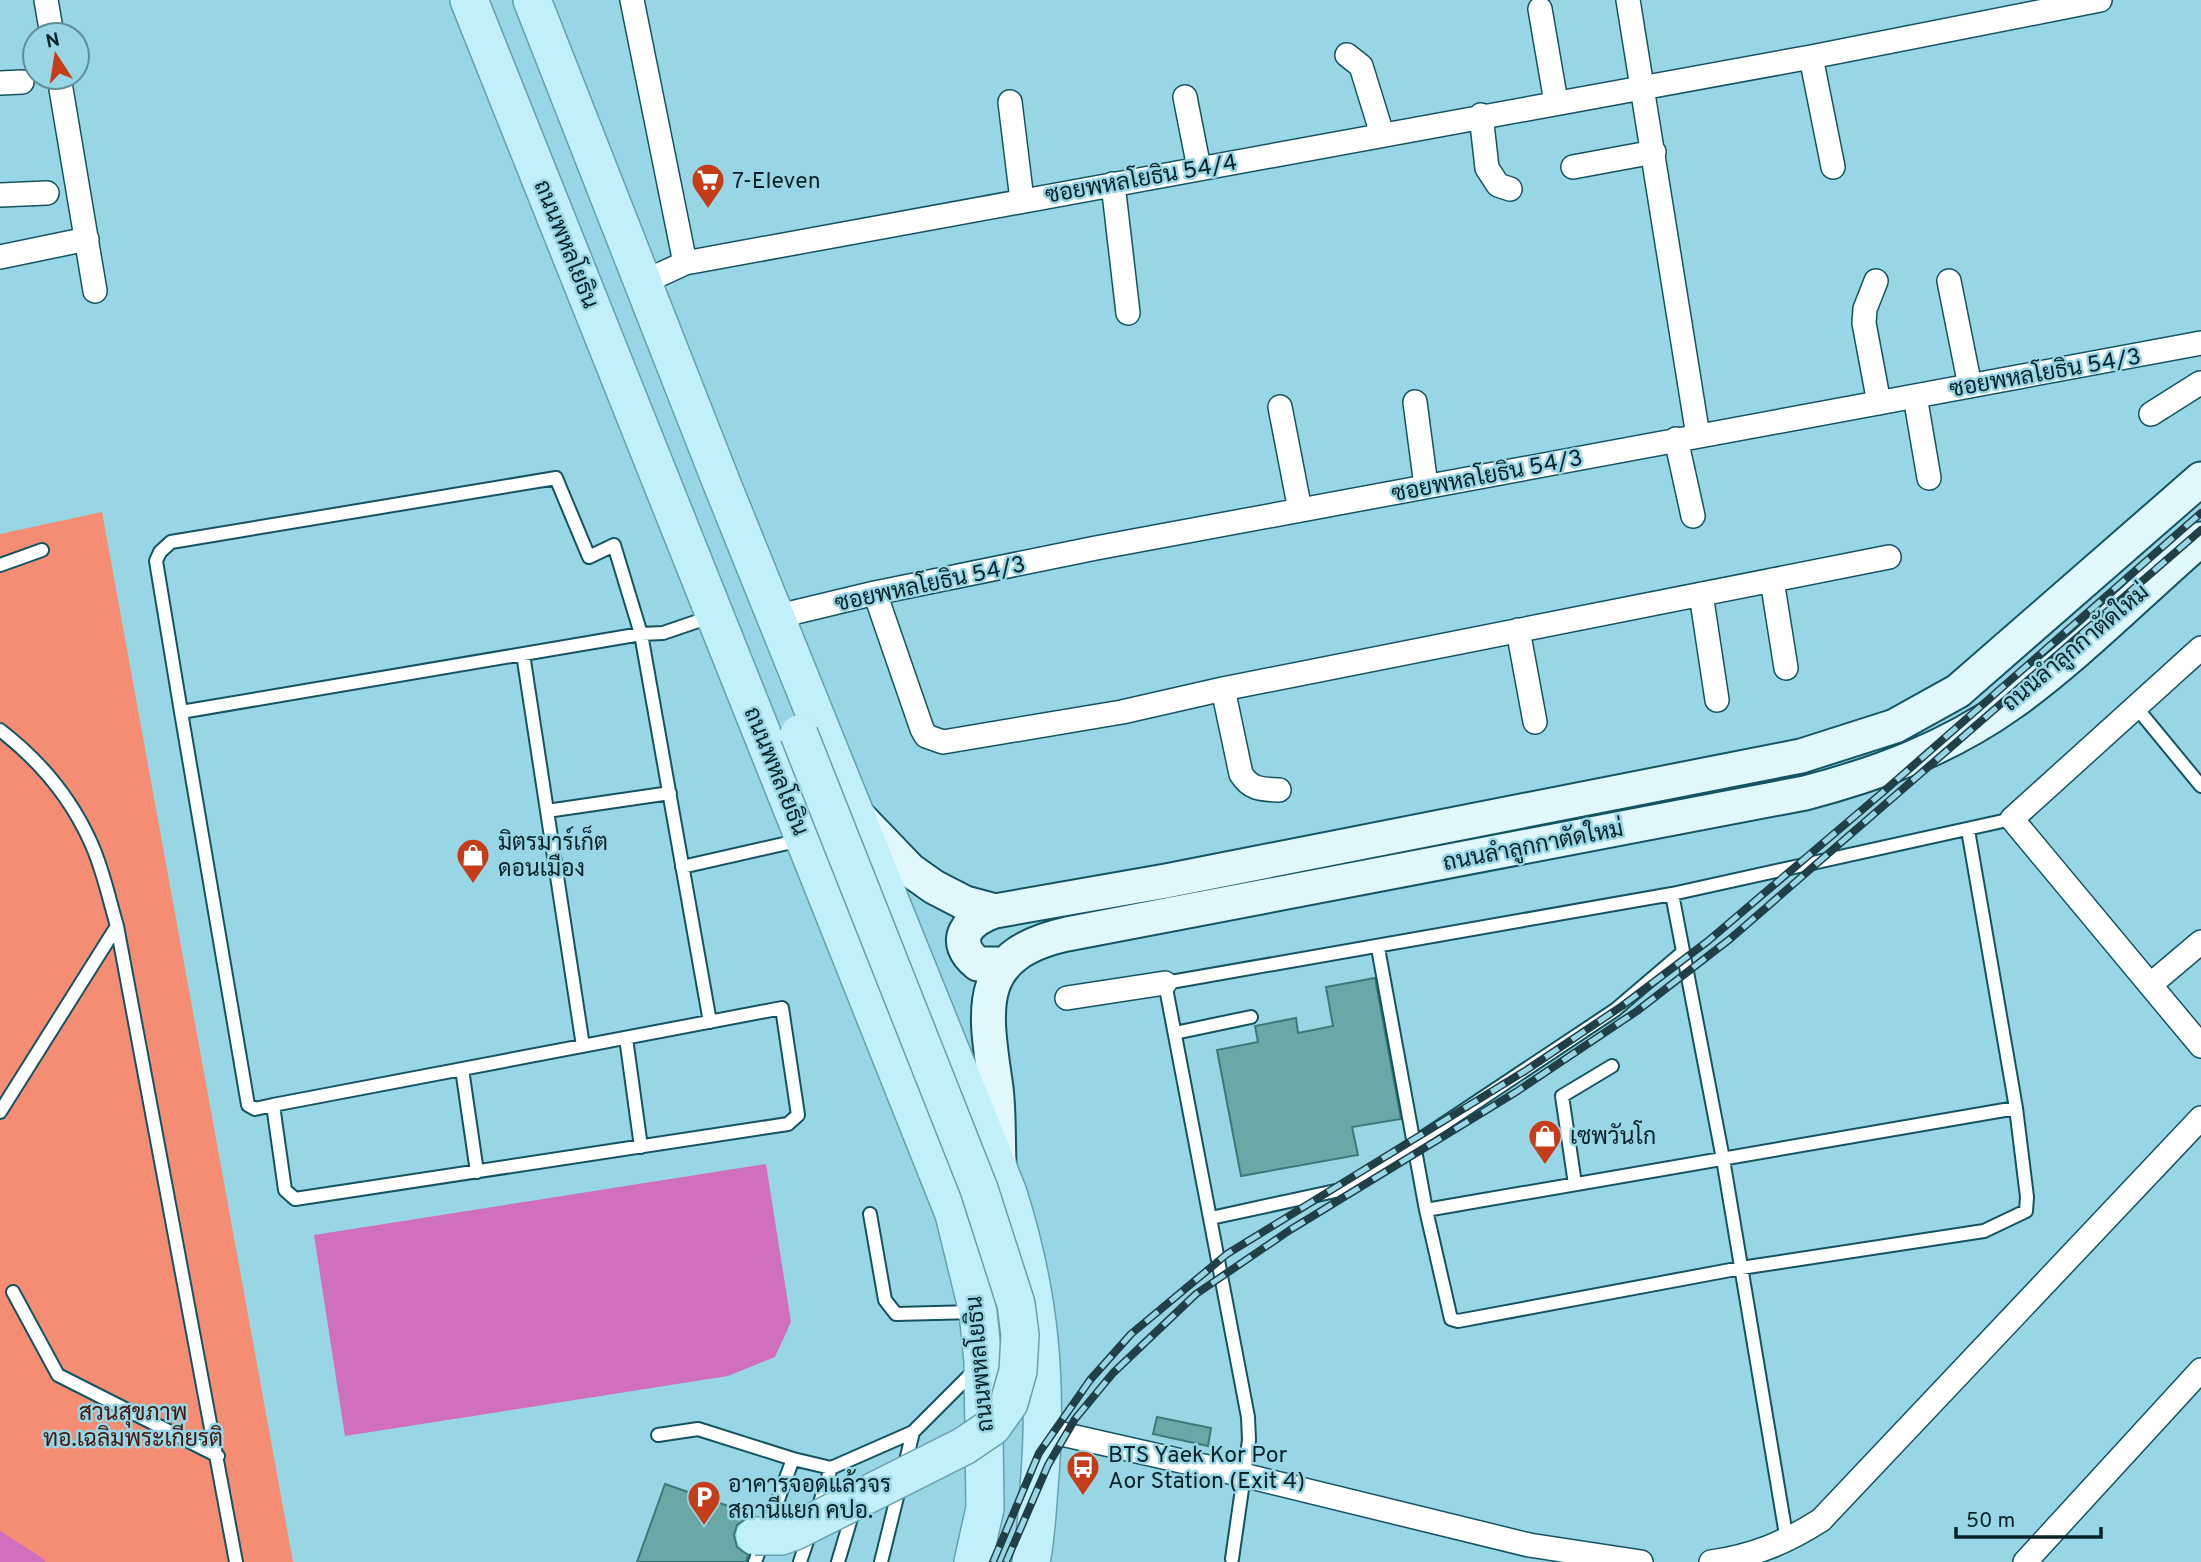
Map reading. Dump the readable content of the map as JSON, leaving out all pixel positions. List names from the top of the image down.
{
  "streets": {
    "main road": ["ถนนพหลโยธิน", "ถนนลำลูกกาตัดใหม่"],
    "street": ["ซอยพหลโยธิน 54/4", "ซอยพหลโยธิน 54/3"]
  },
  "parks": ["สวนสุขภาพ ทอ.เฉลิมพระเกียรติ"],
  "places": {
    "supermarket": ["7-Eleven"],
    "shop": ["มิตรมาร์เก็ต ดอนเมือง", "เซพวันโก"],
    "bus stop": ["BTS Yaek Kor Por Aor Station (Exit 4)"],
    "parking": ["อาคารจอดแล้วจร สถานีแยก คปอ."]
  },
  "scale_bar": "50 m",
  "north": "top"
}
